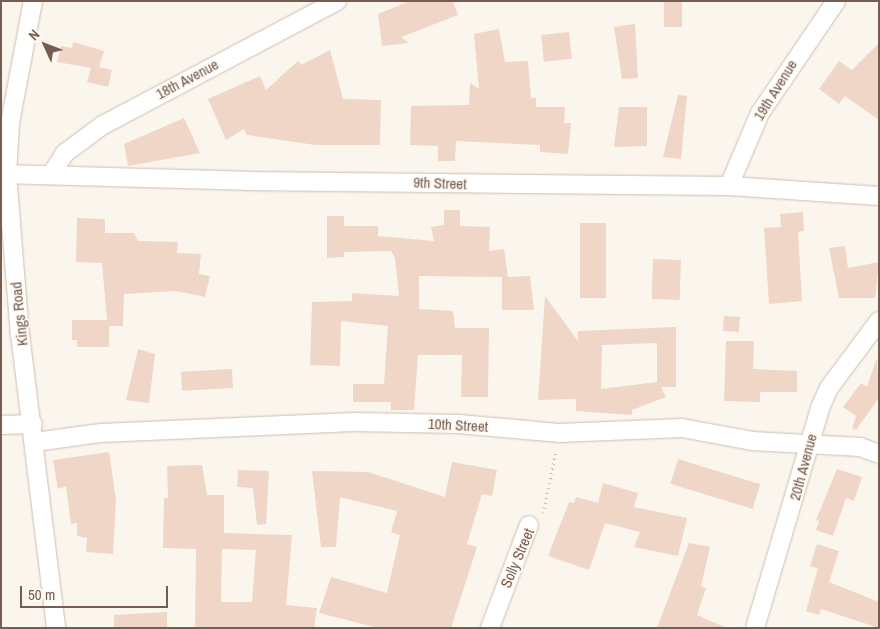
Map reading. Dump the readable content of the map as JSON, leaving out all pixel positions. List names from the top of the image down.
{
  "streets": {
    "street": [
      "18th Avenue",
      "19th Avenue",
      "9th Street",
      "Kings Road",
      "10th Street",
      "20th Avenue",
      "Solly Street"
    ]
  },
  "crossings": [
    ["18th Avenue", "9th Street"],
    ["19th Avenue", "9th Street"],
    ["9th Street", "Kings Road"],
    ["Kings Road", "10th Street"],
    ["10th Street", "20th Avenue"],
    ["10th Street", "Solly Street"]
  ],
  "scale_bar": "50 m",
  "north": "top left"
}
